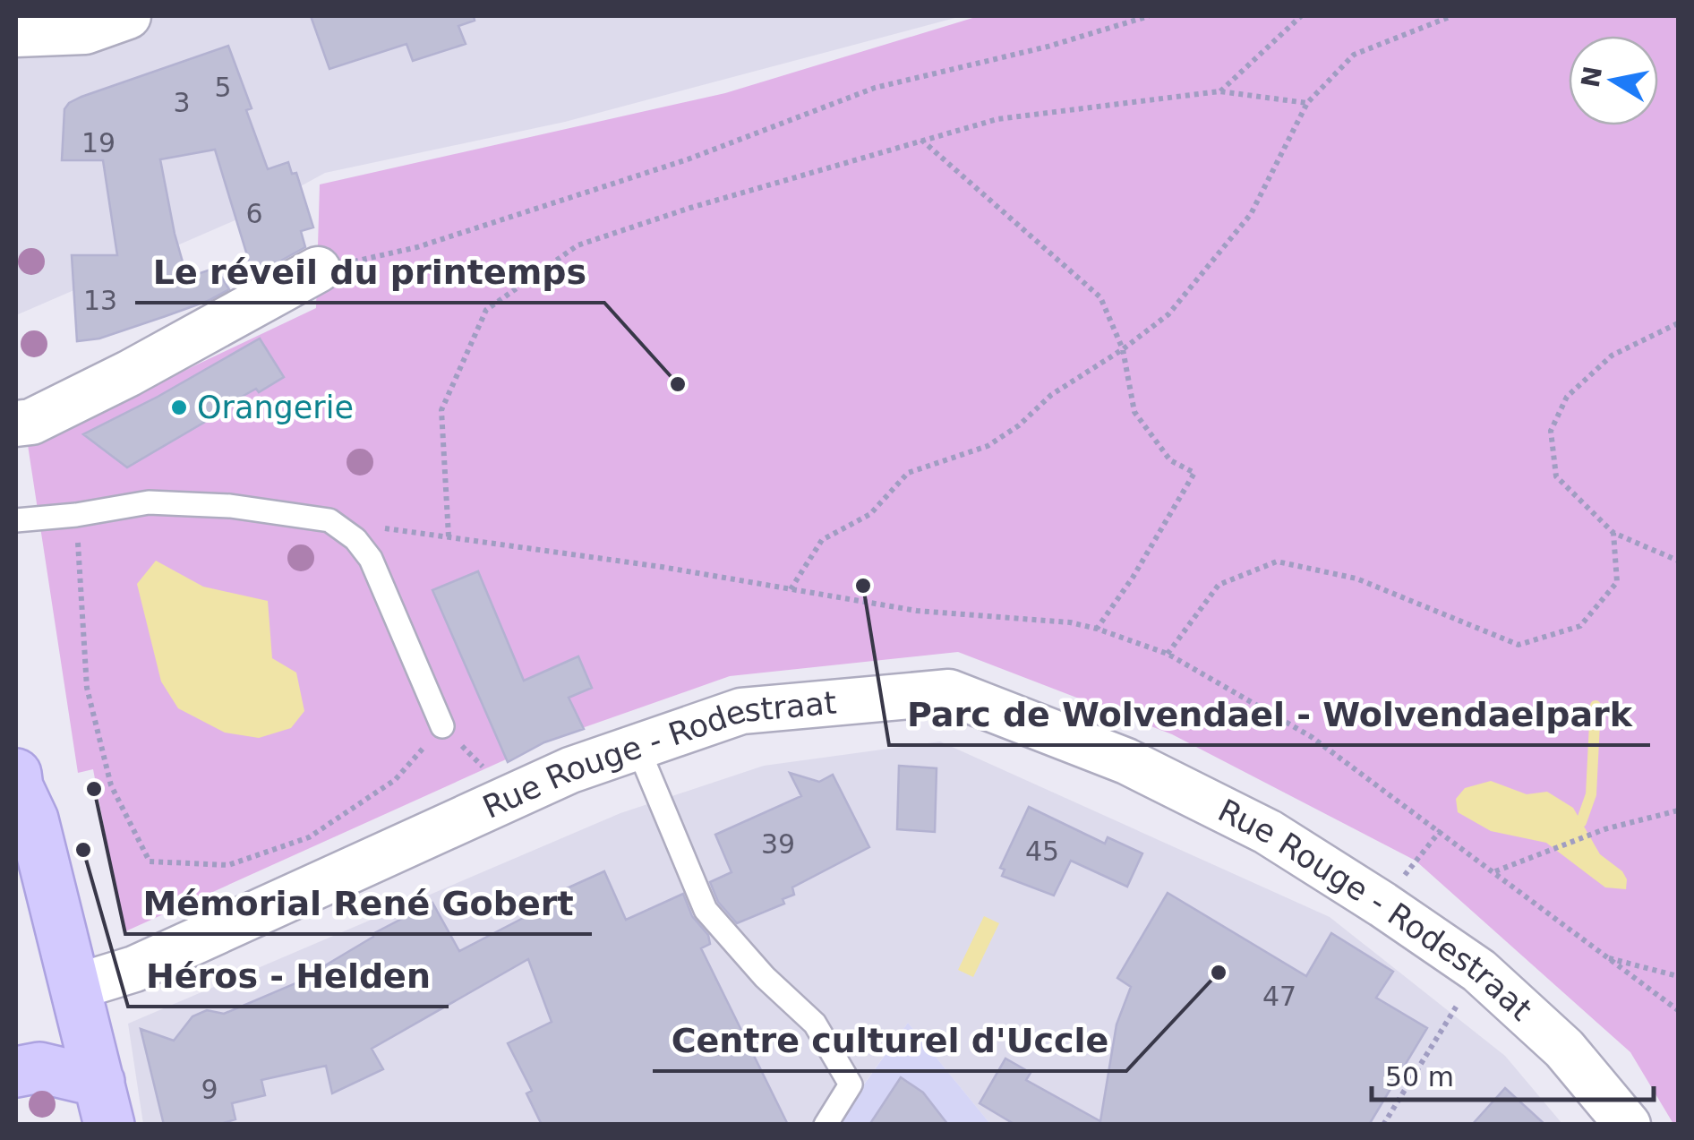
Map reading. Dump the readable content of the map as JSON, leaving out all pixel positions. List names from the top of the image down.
{
  "streets": {
    "street": ["Rue Rouge - Rodestraat"]
  },
  "places": [
    "Le réveil du printemps",
    "Orangerie",
    "Parc de Wolvendael - Wolvendaelpark",
    "Mémorial René Gobert",
    "Héros - Helden",
    "Centre culturel d'Uccle"
  ],
  "house_numbers": [
    "5",
    "3",
    "19",
    "6",
    "13",
    "39",
    "45",
    "47",
    "9"
  ],
  "scale_bar": "50 m",
  "north": "left"
}
